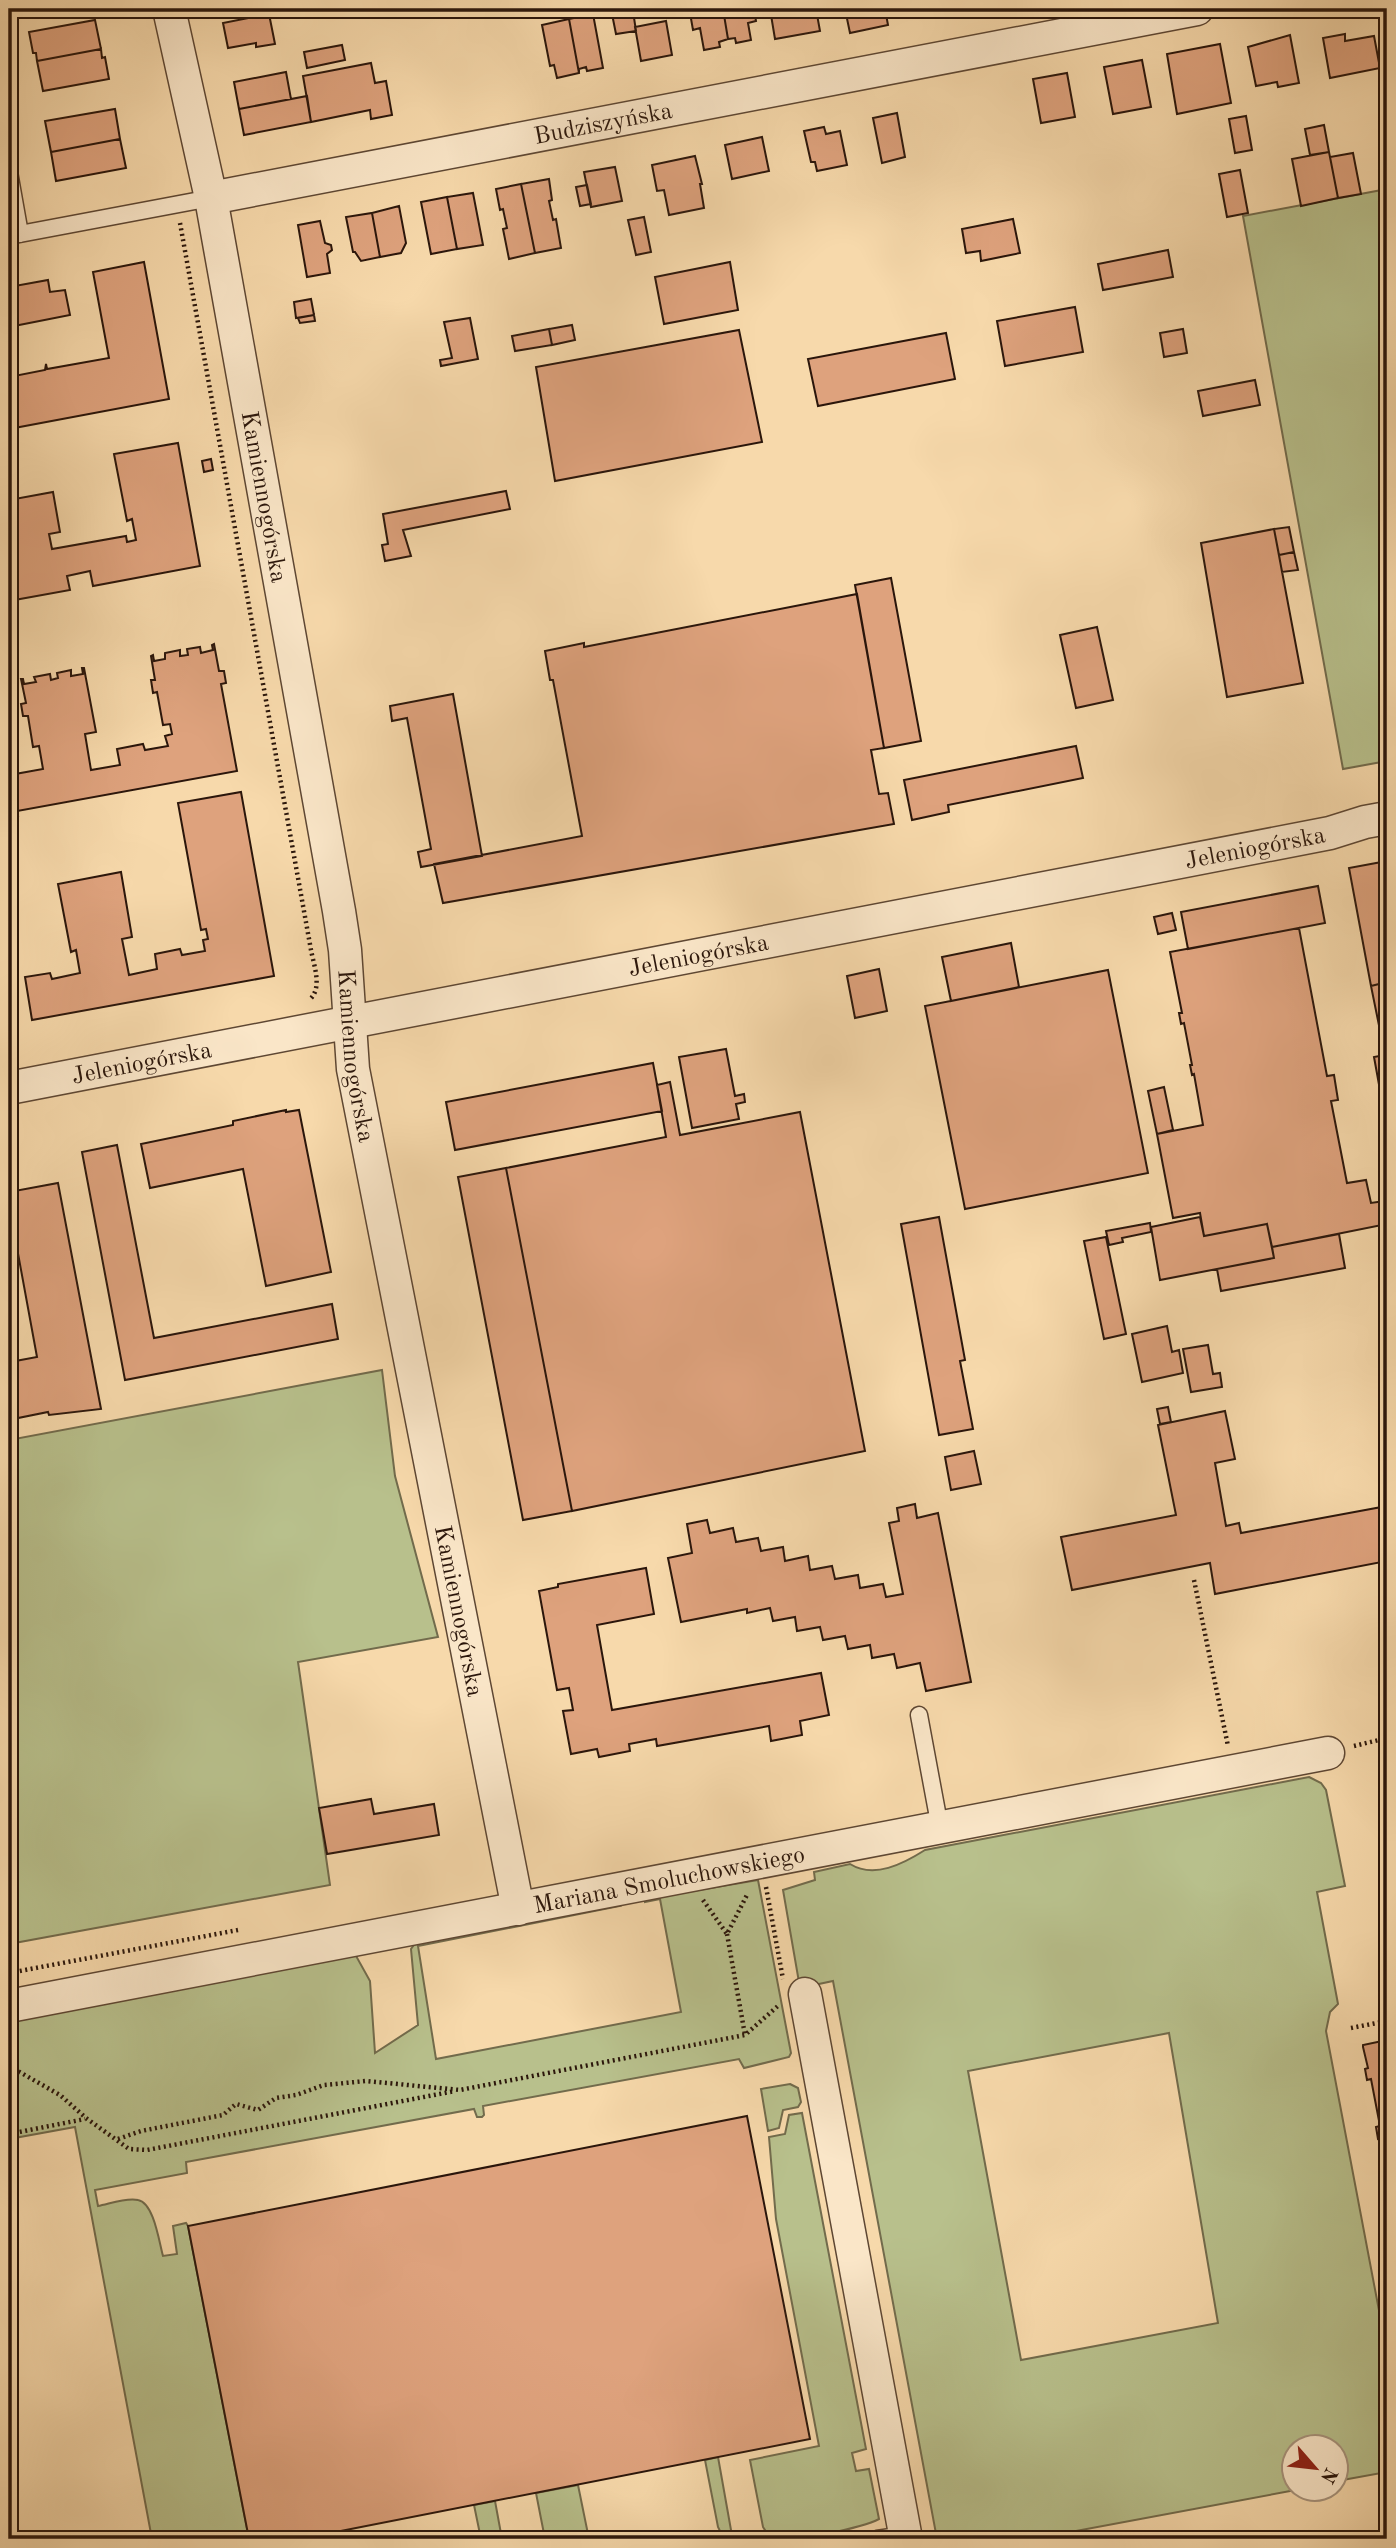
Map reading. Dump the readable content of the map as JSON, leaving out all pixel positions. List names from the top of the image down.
{
  "streets": {
    "street": [
      "Budziszyńska",
      "Kamiennogórska",
      "Jeleniogórska",
      "Mariana Smoluchowskiego"
    ]
  },
  "crossings": [
    ["Budziszyńska", "Kamiennogórska"],
    ["Kamiennogórska", "Jeleniogórska"],
    ["Kamiennogórska", "Mariana Smoluchowskiego"]
  ],
  "north": "bottom right"
}
